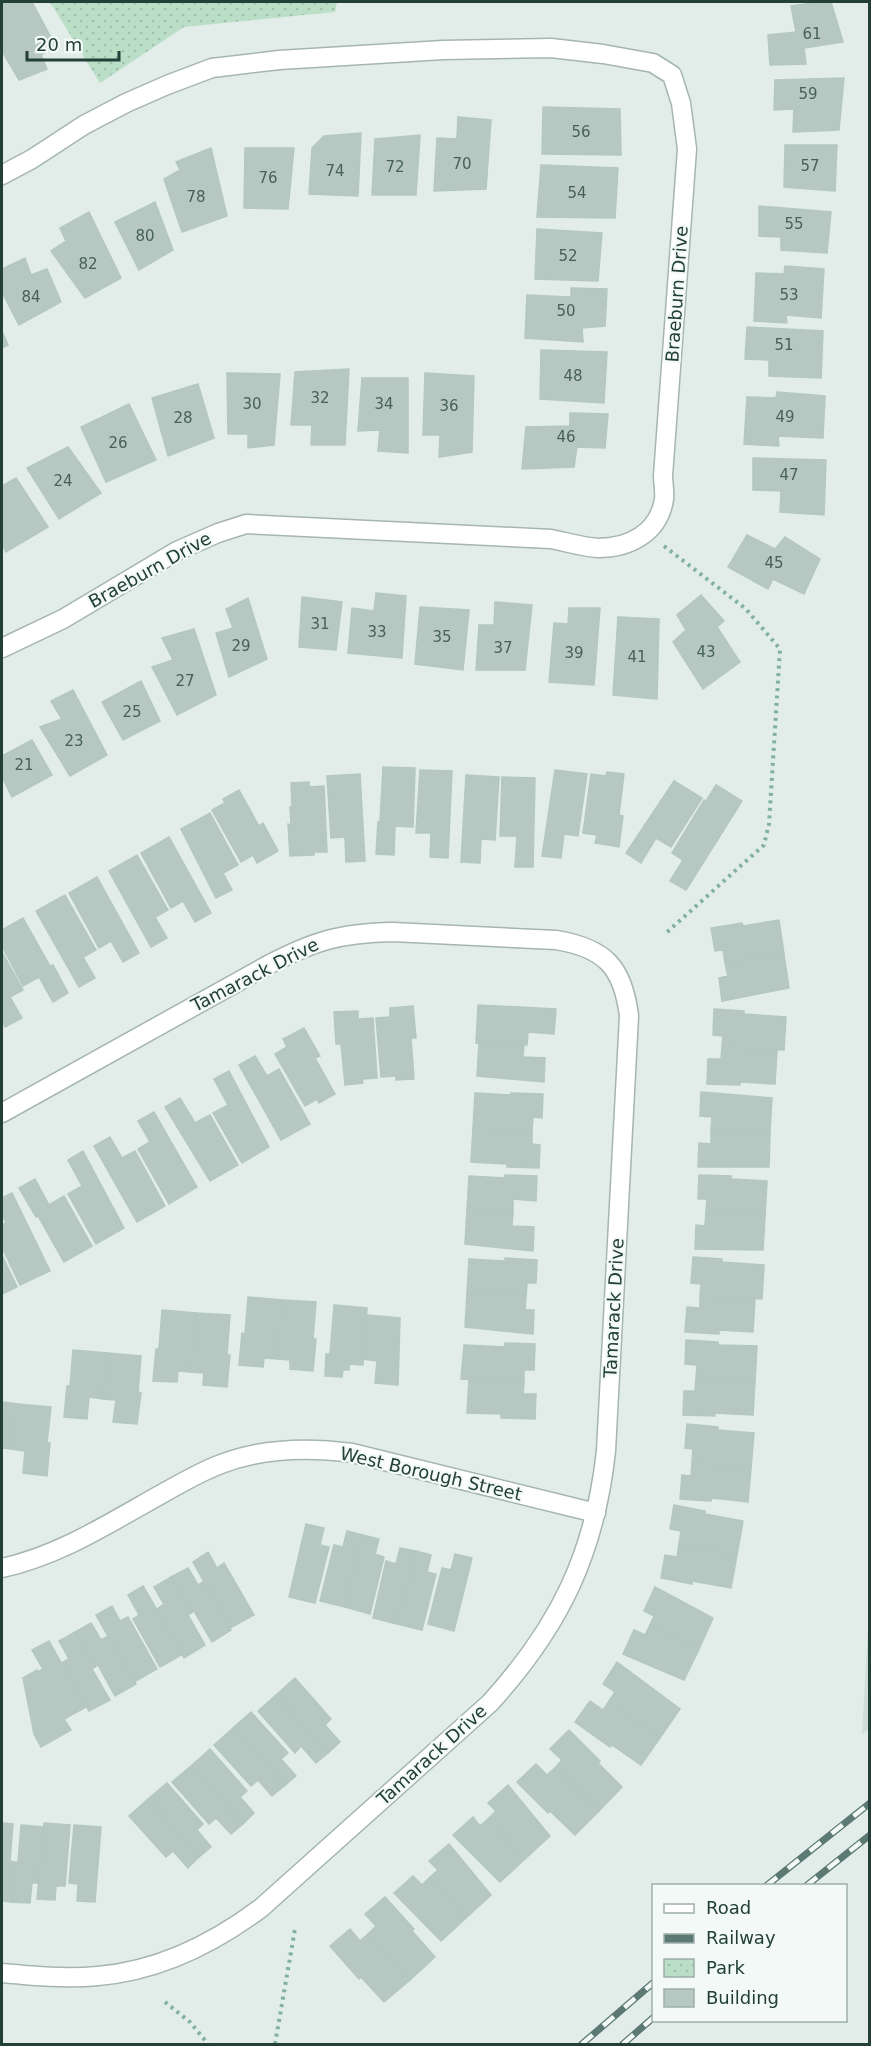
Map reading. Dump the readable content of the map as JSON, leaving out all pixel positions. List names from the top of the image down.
{
  "streets": {
    "street": ["Braeburn Drive", "Tamarack Drive", "West Borough Street"]
  },
  "crossings": [
    ["Tamarack Drive", "West Borough Street"]
  ],
  "house_numbers": [
    "61",
    "59",
    "56",
    "70",
    "57",
    "72",
    "74",
    "76",
    "54",
    "78",
    "55",
    "80",
    "52",
    "82",
    "53",
    "84",
    "50",
    "51",
    "48",
    "32",
    "30",
    "34",
    "36",
    "49",
    "28",
    "46",
    "26",
    "47",
    "24",
    "45",
    "31",
    "33",
    "35",
    "29",
    "37",
    "43",
    "39",
    "41",
    "27",
    "25",
    "23",
    "21"
  ],
  "legend": [
    "Road",
    "Railway",
    "Park",
    "Building"
  ],
  "scale_bar": "20 m"
}
